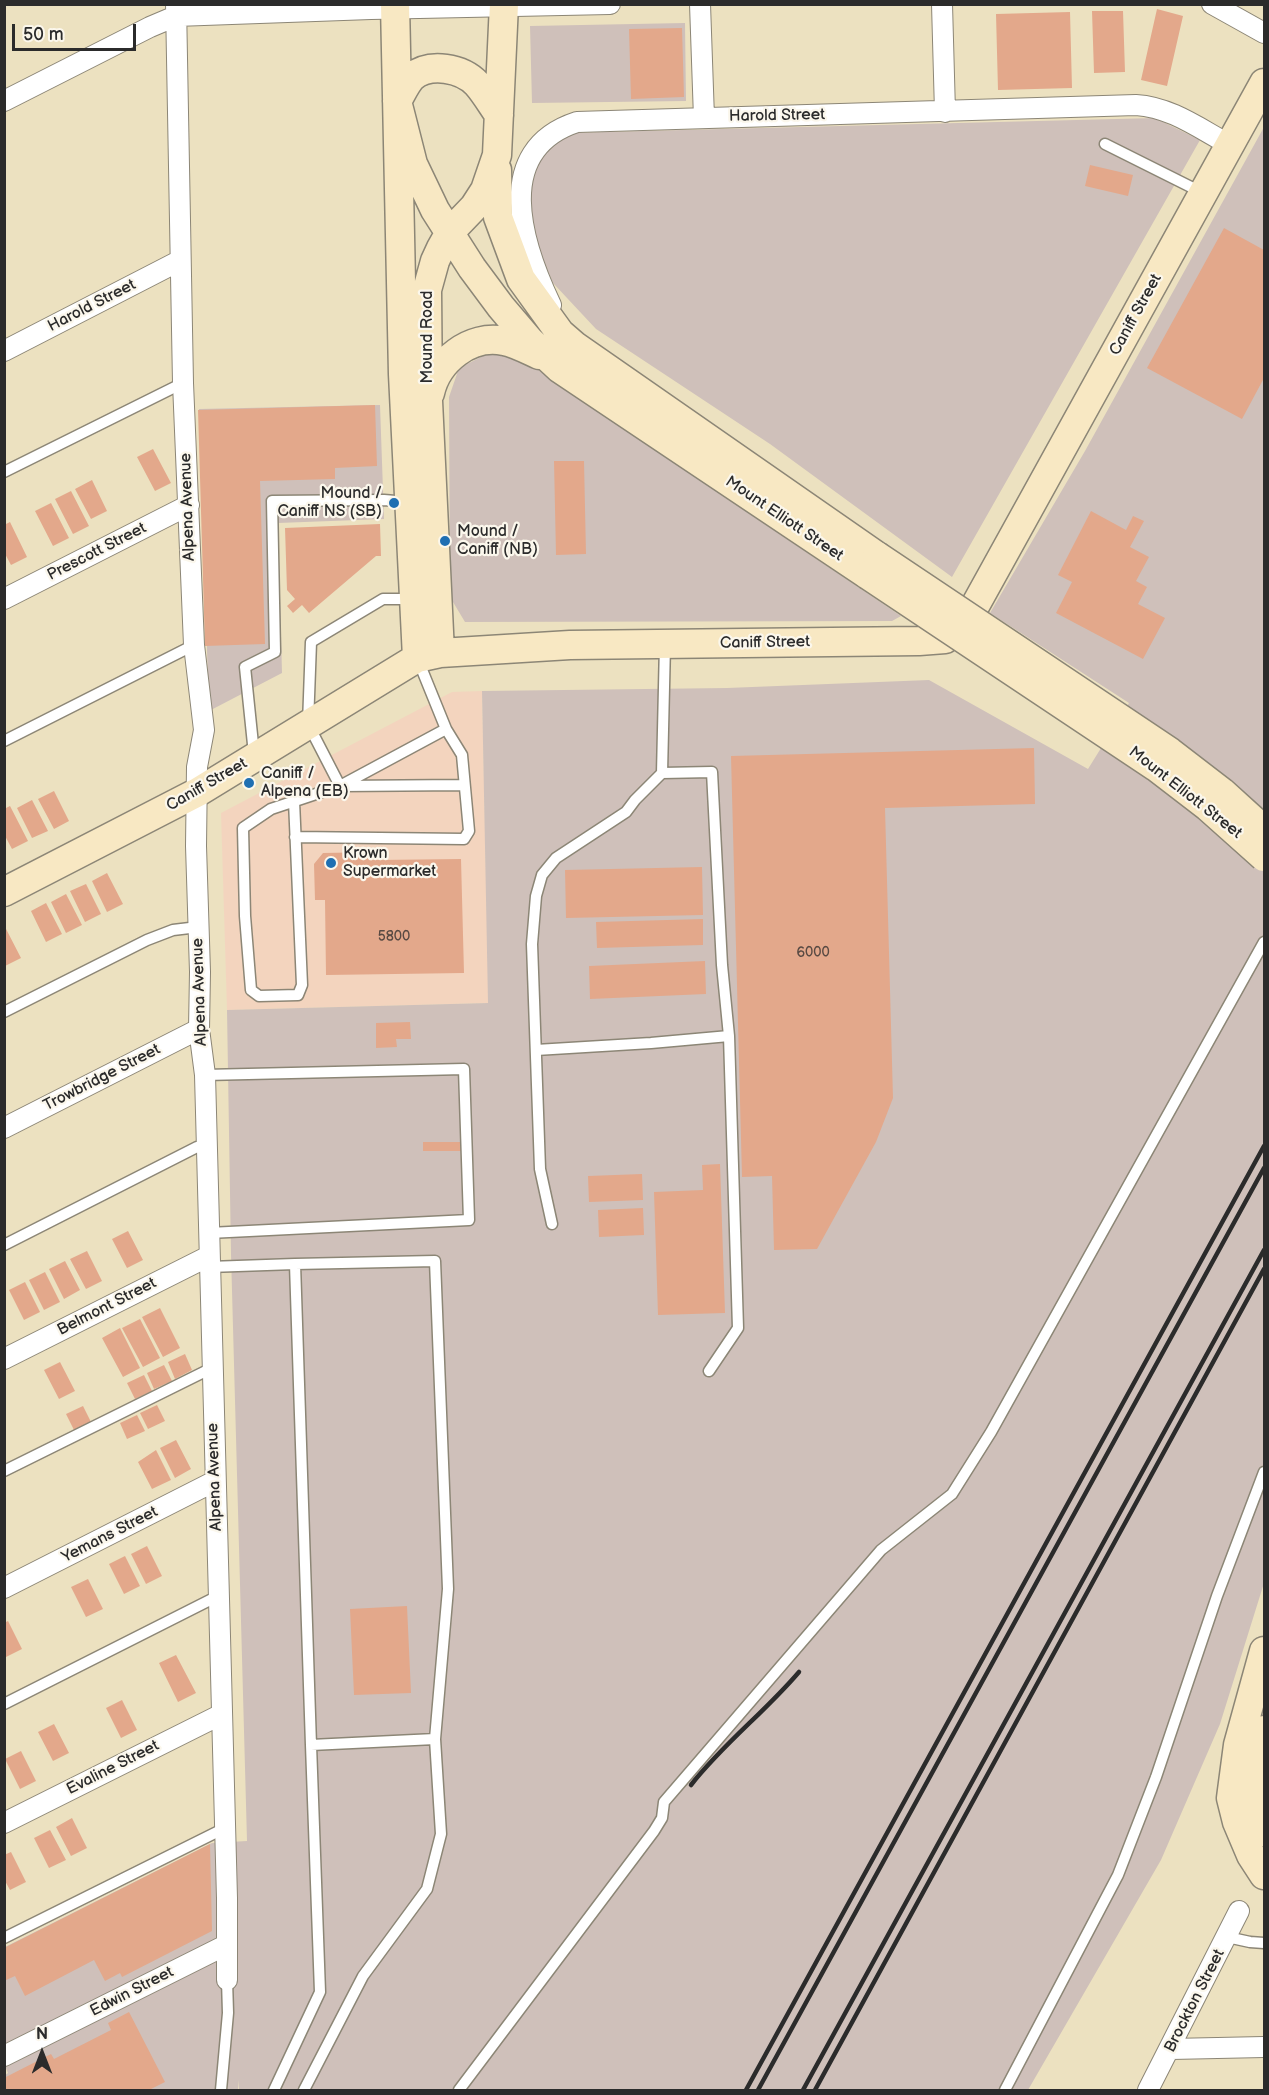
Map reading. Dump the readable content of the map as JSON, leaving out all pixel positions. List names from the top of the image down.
{
  "streets": {
    "street": [
      "Harold Street",
      "Caniff Street",
      "Mound Road",
      "Alpena Avenue",
      "Mount Elliott Street",
      "Prescott Street",
      "Trowbridge Street",
      "Belmont Street",
      "Yemans Street",
      "Evaline Street",
      "Edwin Street",
      "Brockton Street"
    ]
  },
  "crossings": [
    ["Harold Street", "Caniff Street"],
    ["Harold Street", "Alpena Avenue"],
    ["Harold Street", "Mount Elliott Street"],
    ["Caniff Street", "Mound Road"],
    ["Caniff Street", "Alpena Avenue"],
    ["Mound Road", "Mount Elliott Street"],
    ["Alpena Avenue", "Prescott Street"],
    ["Alpena Avenue", "Trowbridge Street"],
    ["Alpena Avenue", "Belmont Street"],
    ["Alpena Avenue", "Yemans Street"],
    ["Alpena Avenue", "Evaline Street"],
    ["Alpena Avenue", "Edwin Street"]
  ],
  "places": [
    "Mound / Caniff NS (SB)",
    "Mound / Caniff (NB)",
    "Caniff / Alpena (EB)",
    "Krown Supermarket"
  ],
  "house_numbers": ["5800", "6000"],
  "scale_bar": "50 m",
  "north": "top"
}
